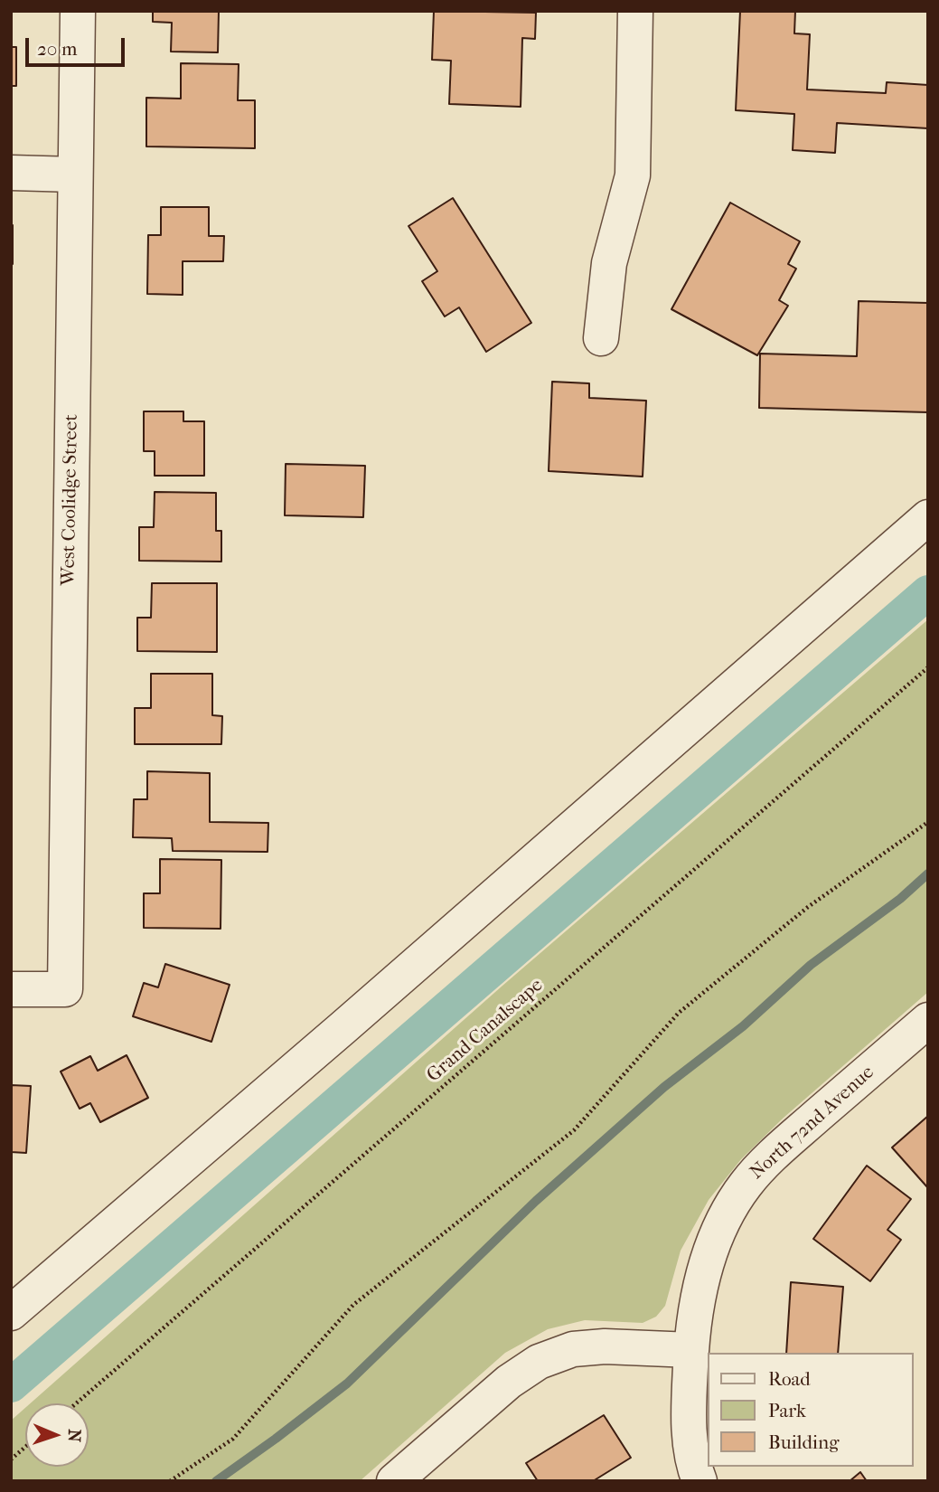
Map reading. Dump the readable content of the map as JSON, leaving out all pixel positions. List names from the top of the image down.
{
  "streets": {
    "street": ["West Coolidge Street", "North 72nd Avenue"],
    "path": ["Grand Canalscape"]
  },
  "legend": ["Road", "Park", "Building"],
  "scale_bar": "20 m",
  "north": "right"
}
